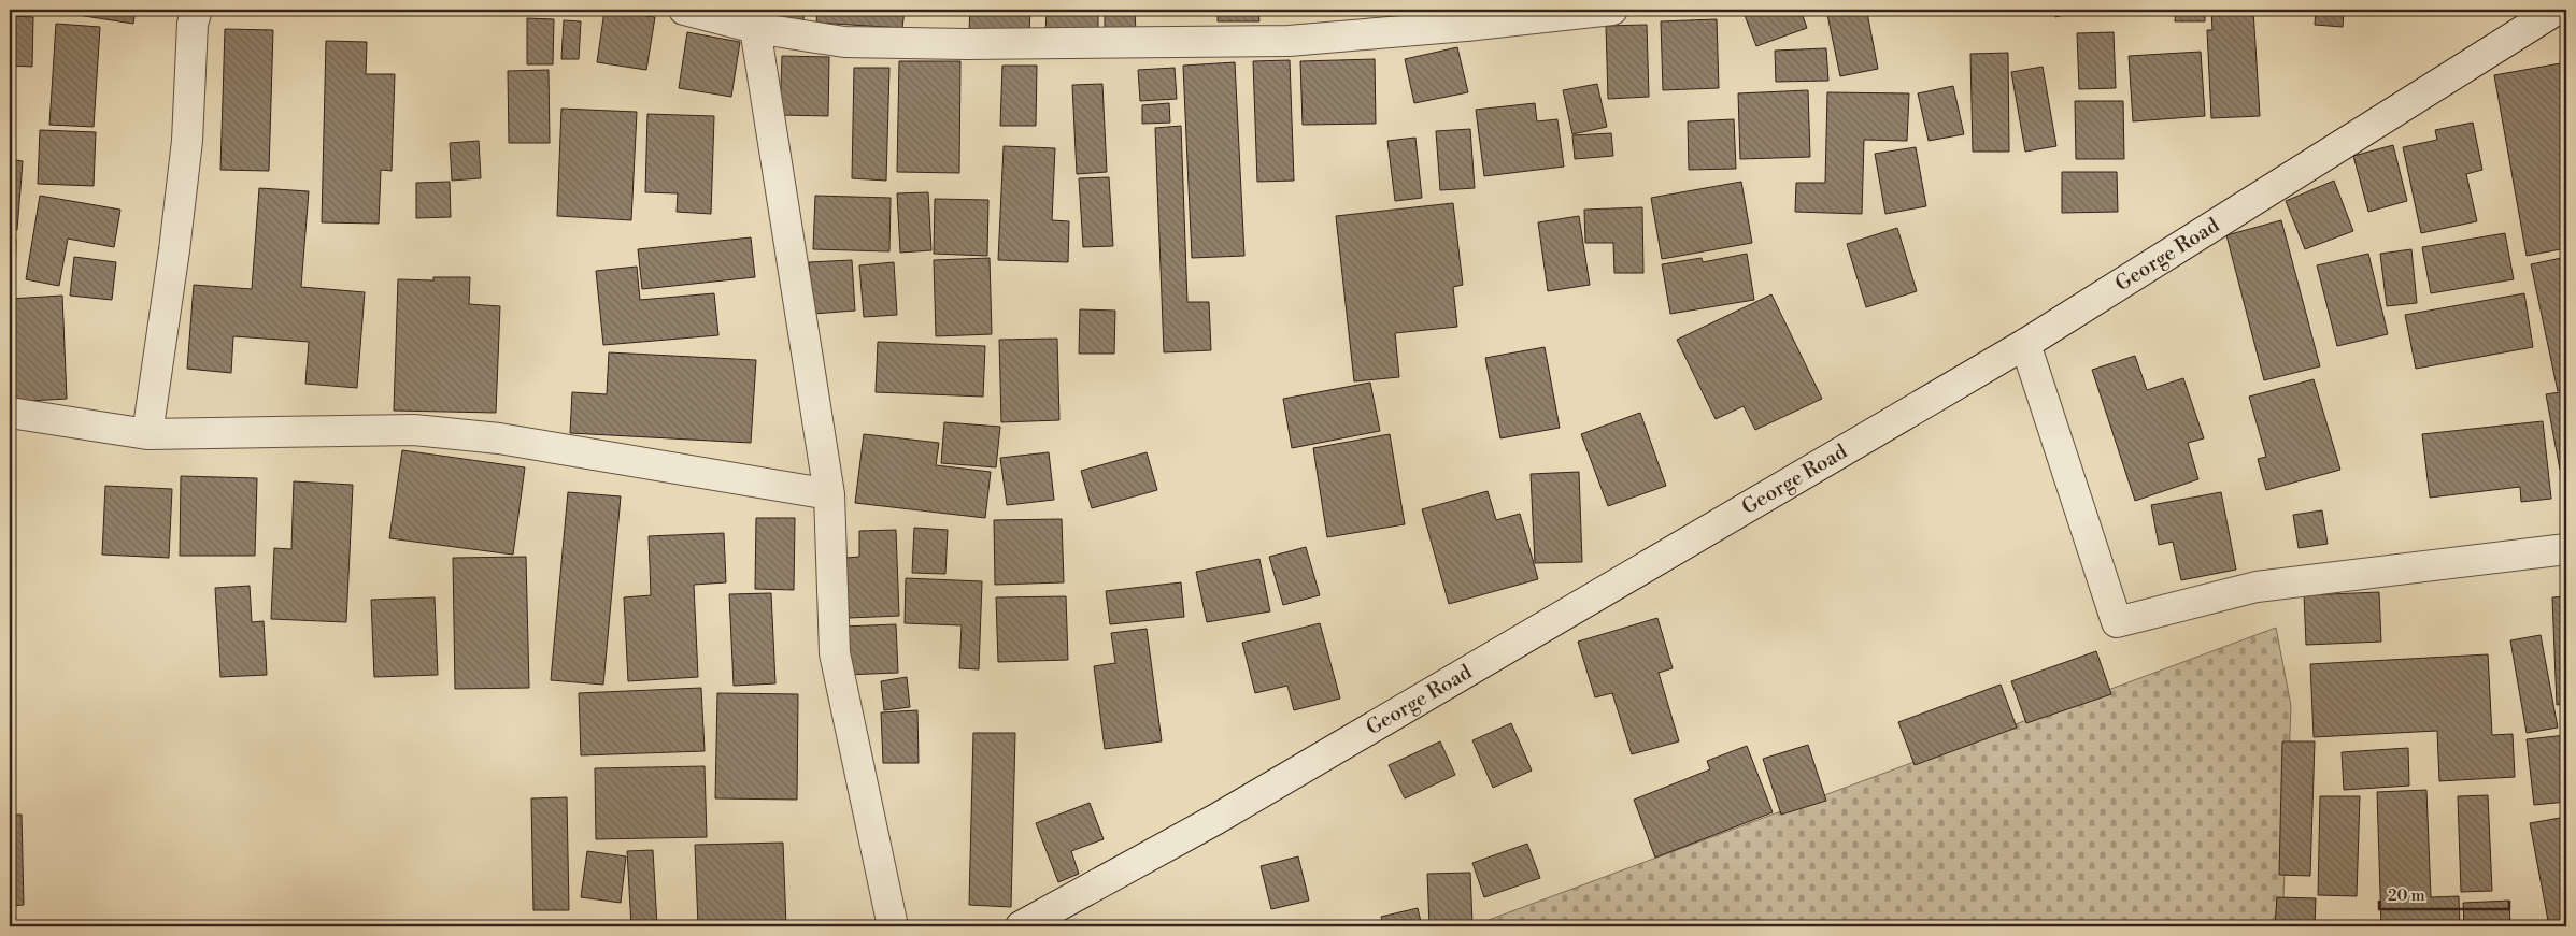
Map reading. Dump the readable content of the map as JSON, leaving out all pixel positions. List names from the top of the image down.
{
  "streets": {
    "street": ["George Road"]
  },
  "scale_bar": "20 m"
}
